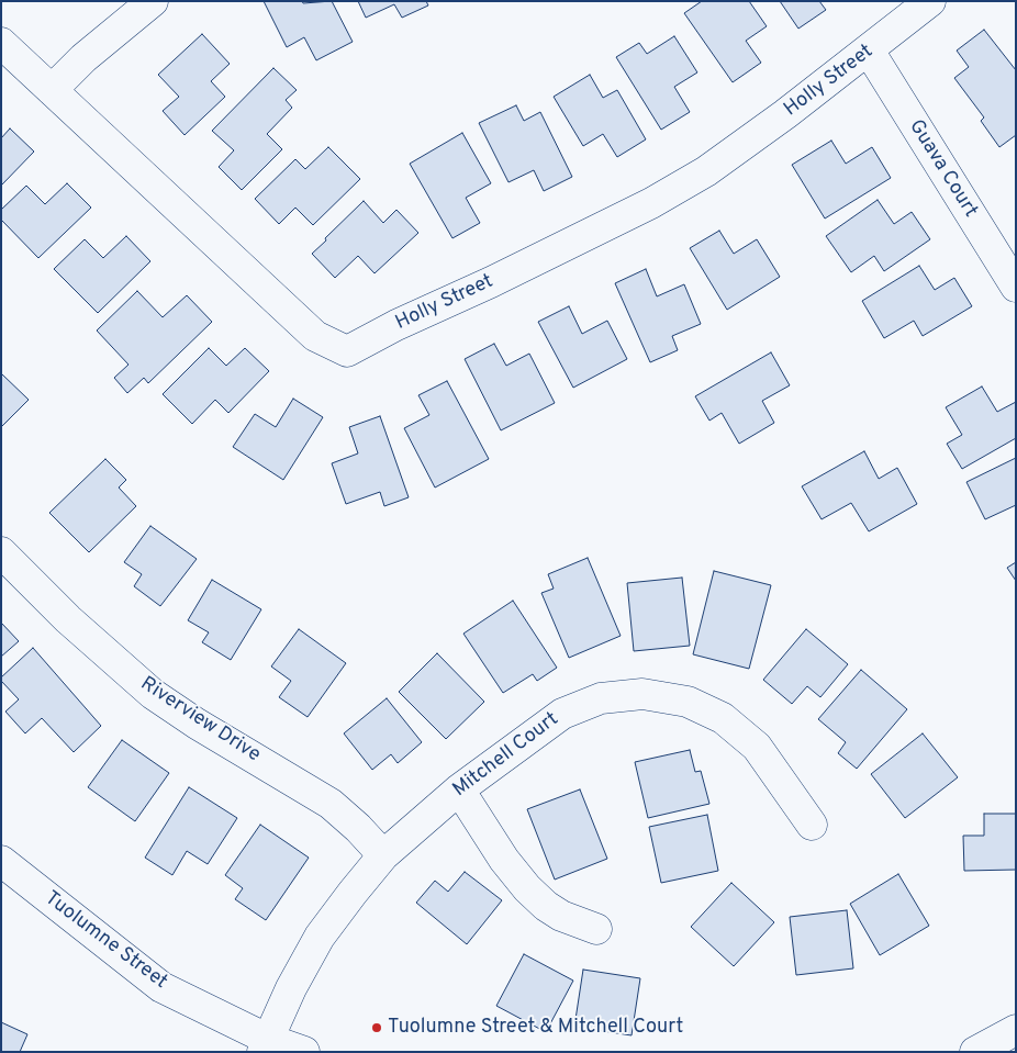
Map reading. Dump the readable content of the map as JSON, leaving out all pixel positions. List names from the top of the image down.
{
  "streets": {
    "street": [
      "Holly Street",
      "Guava Court",
      "Riverview Drive",
      "Mitchell Court",
      "Tuolumne Street"
    ]
  },
  "crossings": [
    ["Holly Street", "Guava Court"],
    ["Riverview Drive", "Mitchell Court"],
    ["Mitchell Court", "Tuolumne Street"]
  ],
  "places": ["Tuolumne Street & Mitchell Court"]
}
